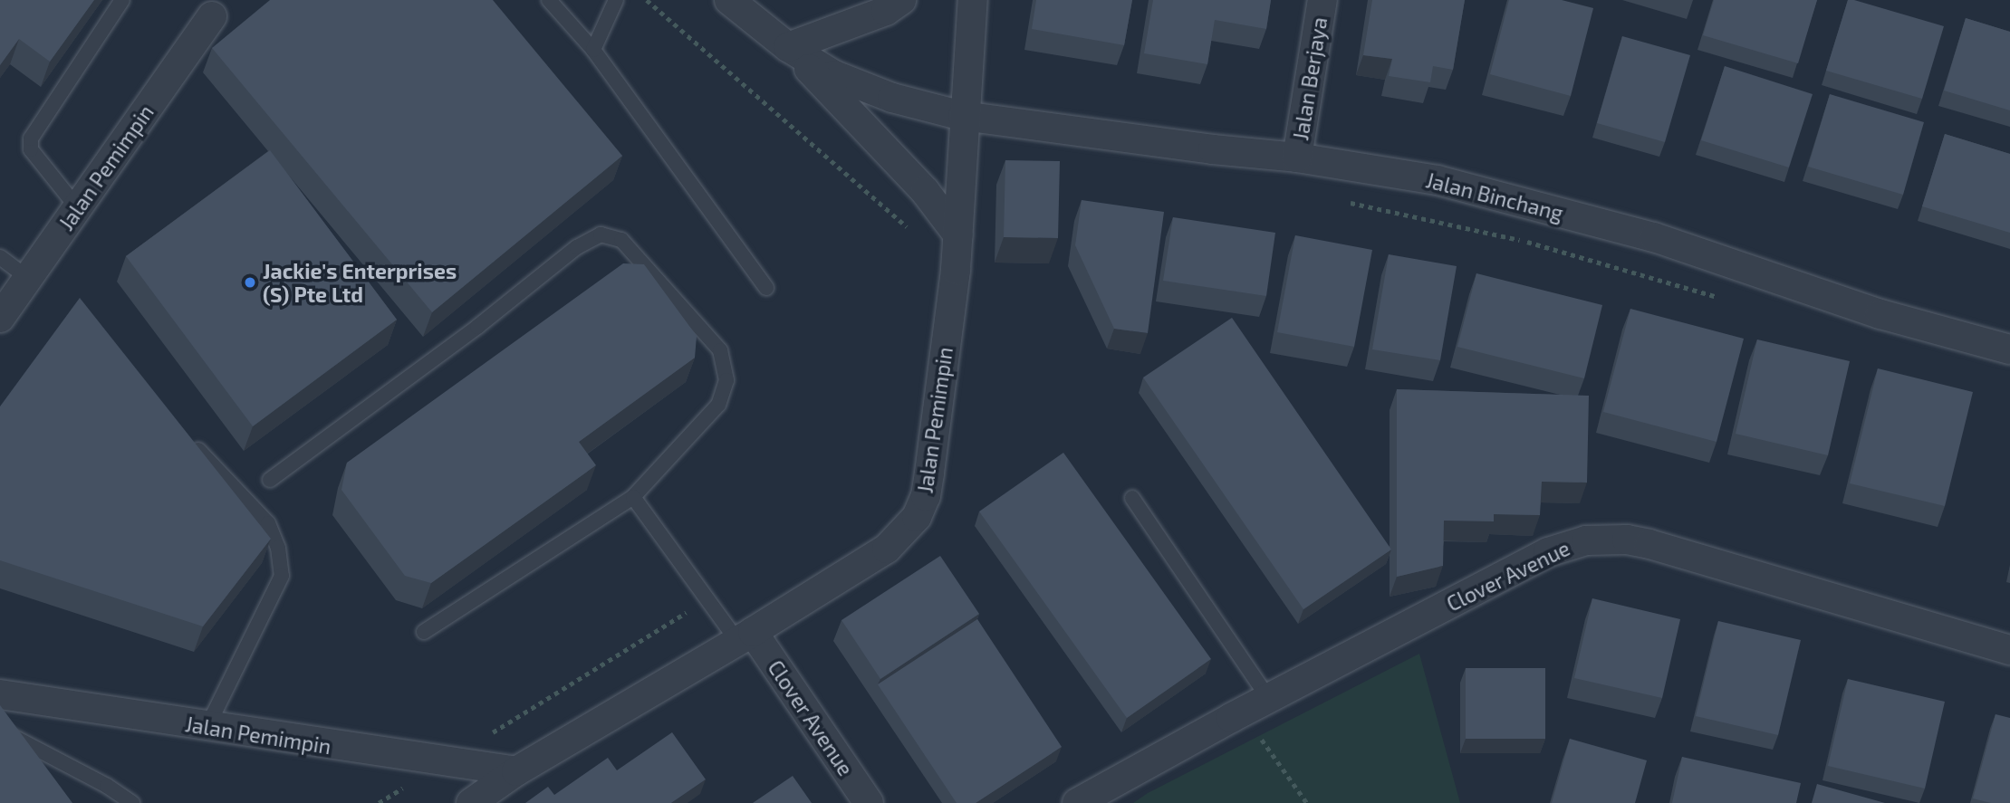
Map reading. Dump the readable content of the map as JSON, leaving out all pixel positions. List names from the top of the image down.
{
  "streets": {
    "street": [
      "Jalan Berjaya",
      "Jalan Pemimpin",
      "Jalan Binchang",
      "Clover Avenue"
    ]
  },
  "crossings": [
    ["Jalan Berjaya", "Jalan Binchang"],
    ["Jalan Pemimpin", "Jalan Binchang"],
    ["Jalan Pemimpin", "Clover Avenue"]
  ],
  "places": ["Jackie's Enterprises (S) Pte Ltd"]
}
